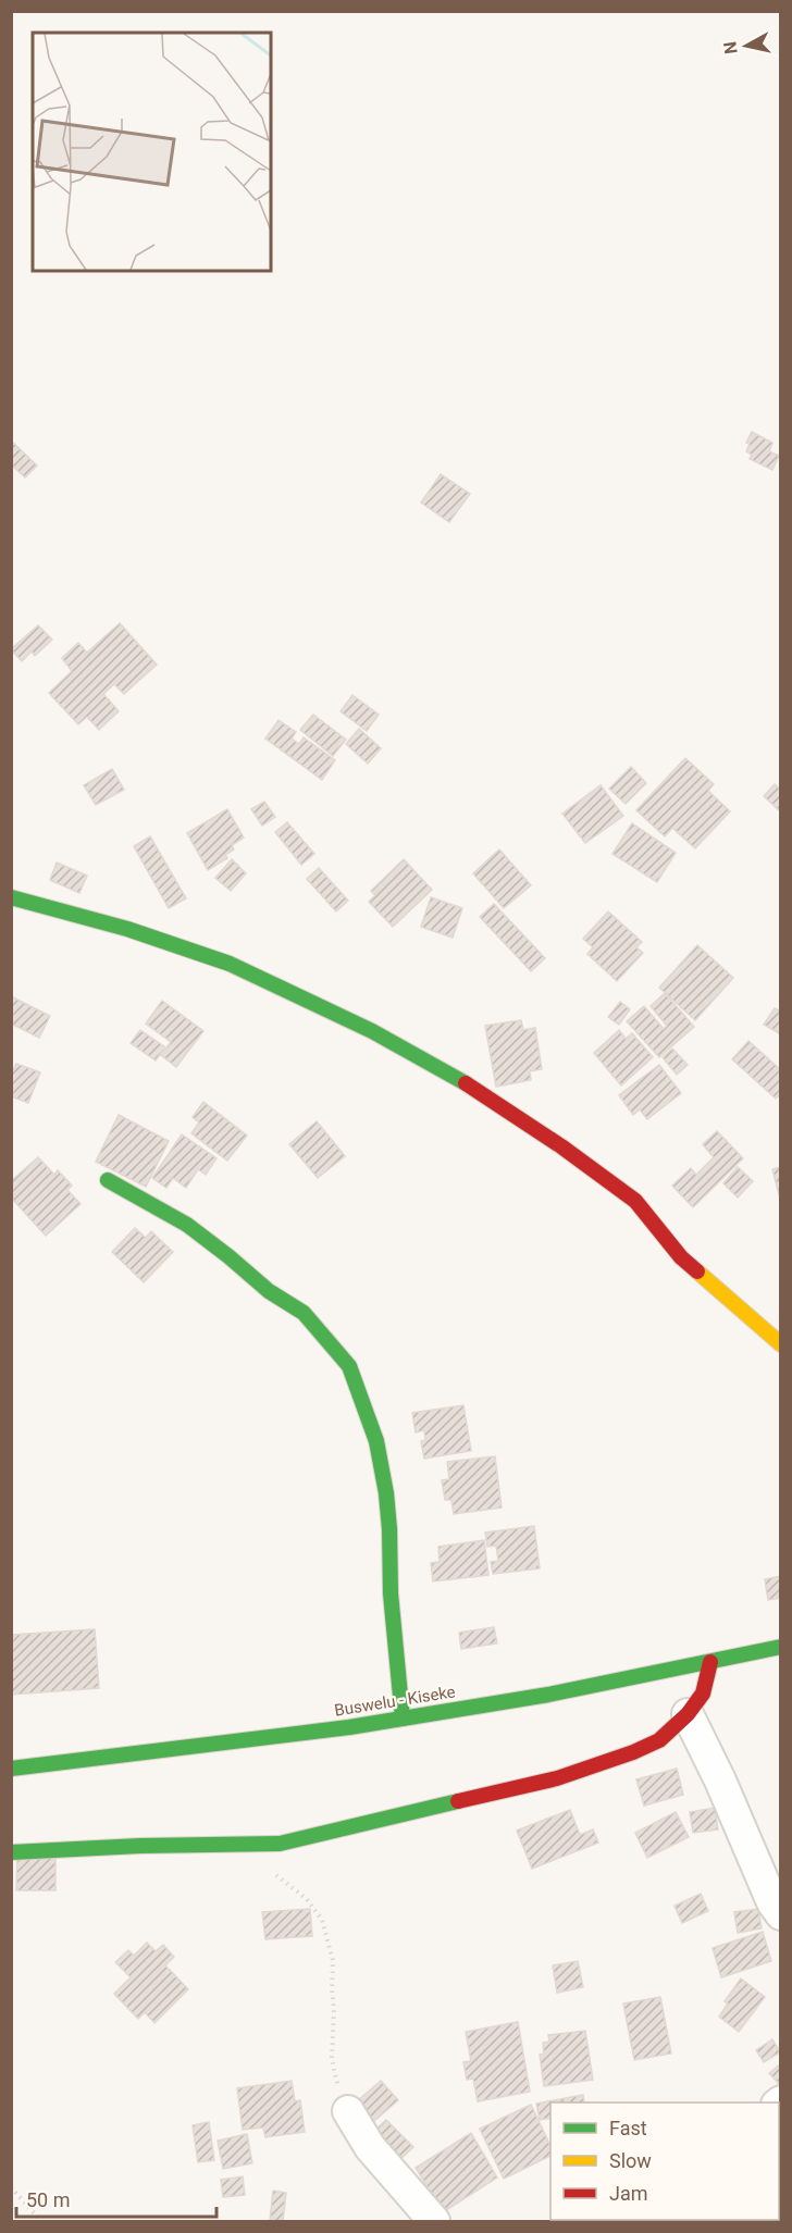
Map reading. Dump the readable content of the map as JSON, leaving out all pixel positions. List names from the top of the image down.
{
  "streets": {
    "street": ["Buswelu - Kiseke"]
  },
  "legend": ["Fast", "Slow", "Jam"],
  "scale_bar": "50 m",
  "north": "left"
}
